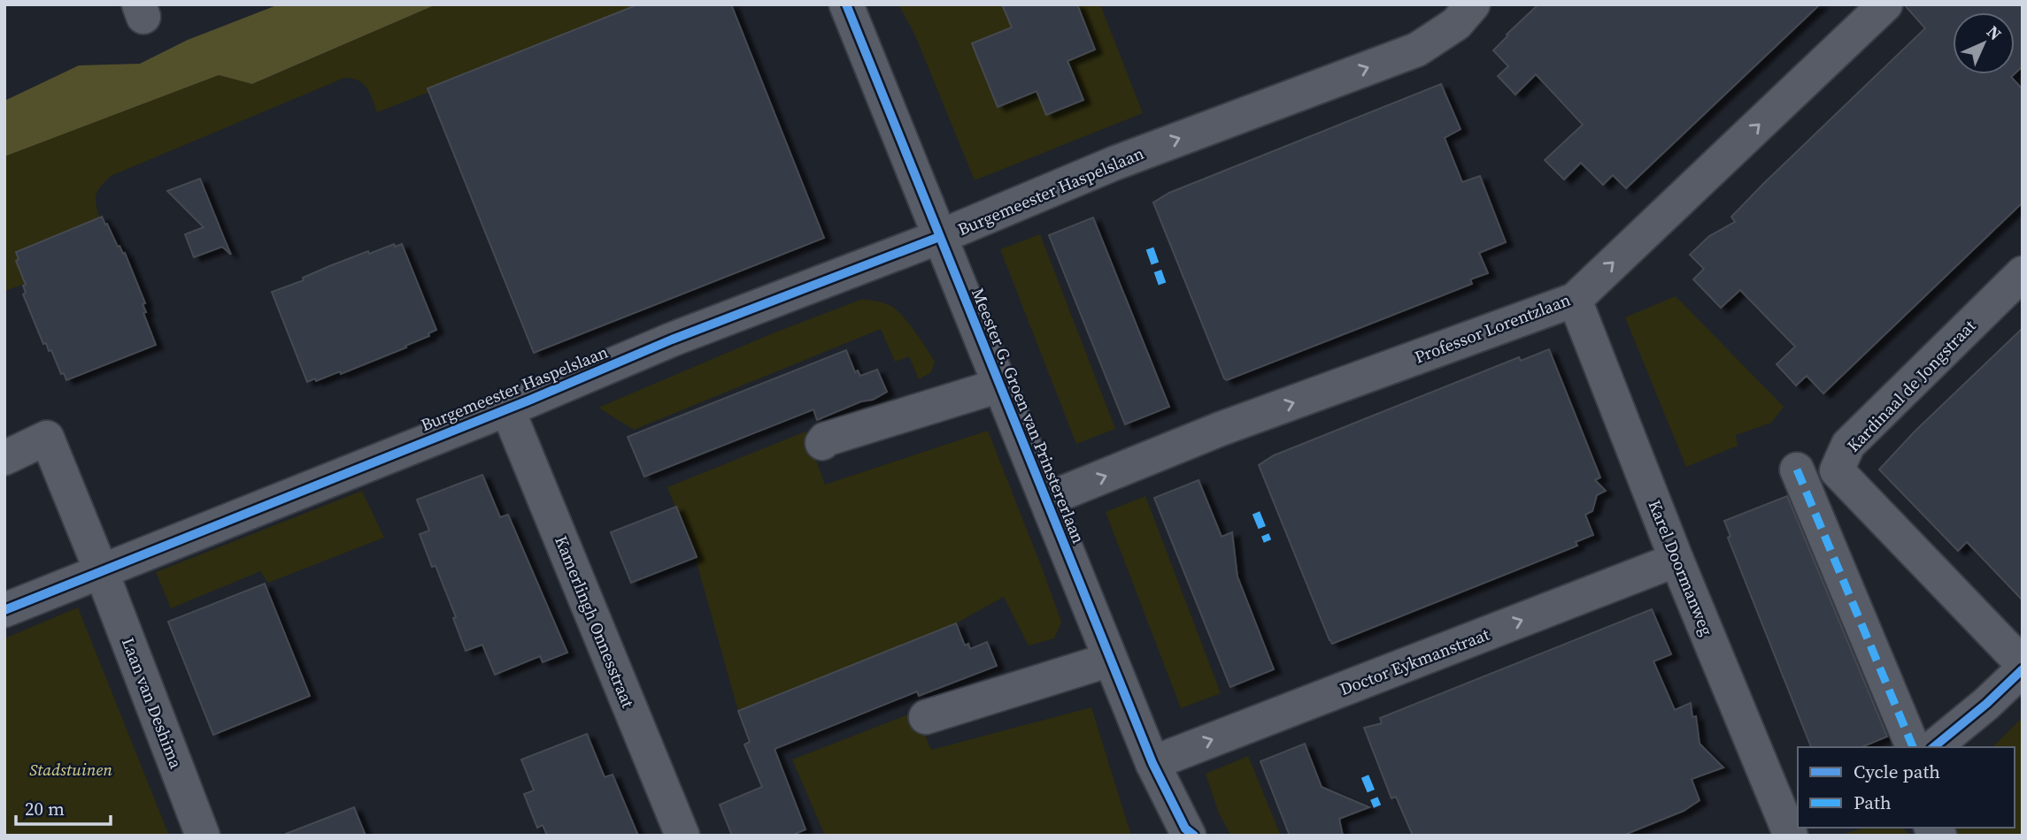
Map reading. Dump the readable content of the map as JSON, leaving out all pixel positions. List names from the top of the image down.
{
  "streets": {
    "street": [
      "Burgemeester Haspelslaan",
      "Professor Lorentzlaan",
      "Kardinaal de Jongstraat",
      "Meester G. Groen van Prinstererlaan",
      "Karel Doormanweg",
      "Kamerlingh Onnesstraat",
      "Doctor Eykmanstraat",
      "Laan van Deshima"
    ]
  },
  "crossings": [
    ["Burgemeester Haspelslaan", "Meester G. Groen van Prinstererlaan"],
    ["Burgemeester Haspelslaan", "Kamerlingh Onnesstraat"],
    ["Burgemeester Haspelslaan", "Laan van Deshima"],
    ["Professor Lorentzlaan", "Meester G. Groen van Prinstererlaan"],
    ["Professor Lorentzlaan", "Karel Doormanweg"],
    ["Meester G. Groen van Prinstererlaan", "Doctor Eykmanstraat"],
    ["Karel Doormanweg", "Doctor Eykmanstraat"]
  ],
  "one_way": ["Burgemeester Haspelslaan", "Professor Lorentzlaan", "Doctor Eykmanstraat"],
  "parks": ["Stadstuinen"],
  "legend": ["Cycle path", "Path"],
  "scale_bar": "20 m",
  "north": "top right"
}
